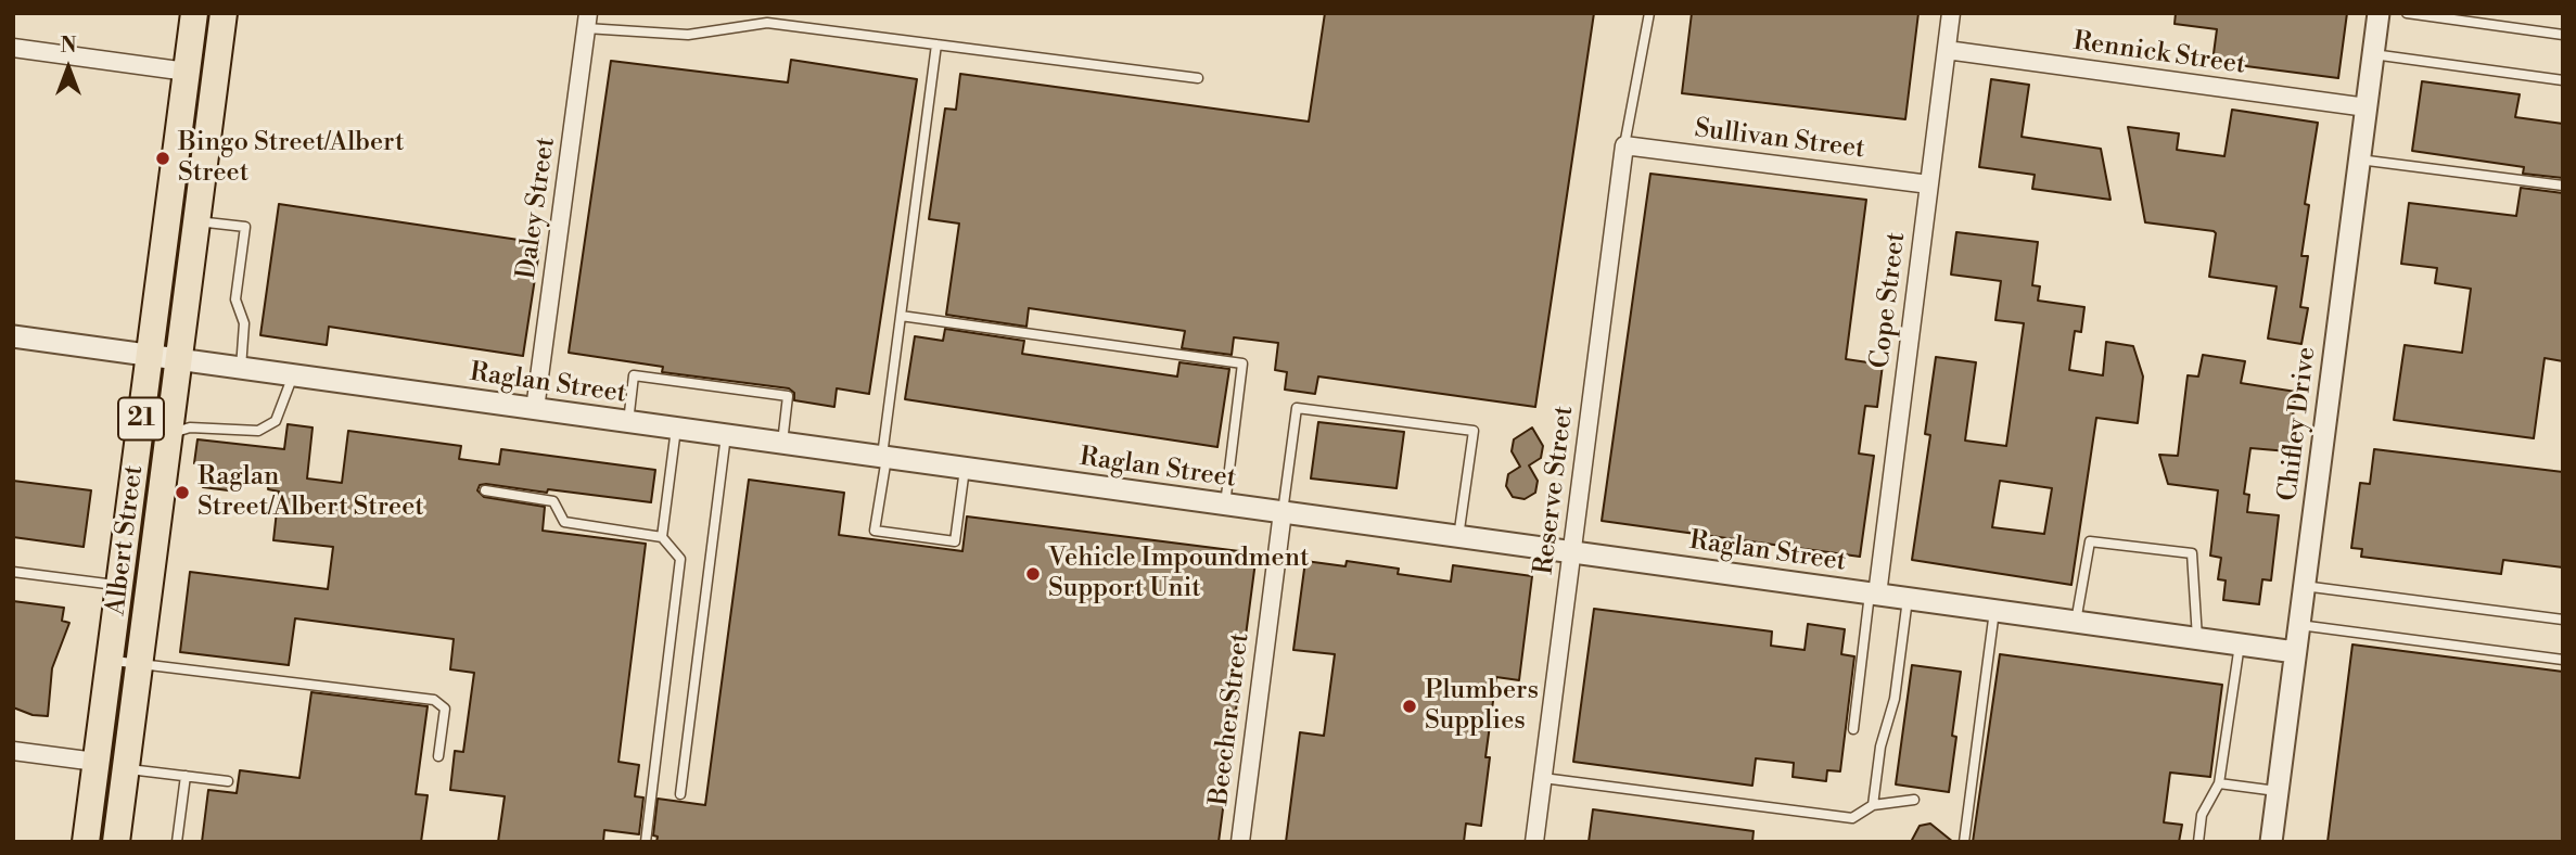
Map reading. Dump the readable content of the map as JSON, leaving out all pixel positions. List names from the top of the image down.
{
  "streets": {
    "main road": ["21", "Albert Street"],
    "street": [
      "Rennick Street",
      "Sullivan Street",
      "Daley Street",
      "Cope Street",
      "Raglan Street",
      "Chifley Drive",
      "Reserve Street",
      "Beecher Street"
    ]
  },
  "crossings": [
    ["Rennick Street", "Cope Street"],
    ["Rennick Street", "Chifley Drive"],
    ["Sullivan Street", "Cope Street"],
    ["Sullivan Street", "Reserve Street"],
    ["Daley Street", "Raglan Street"],
    ["Cope Street", "Raglan Street"],
    ["Raglan Street", "Chifley Drive"],
    ["Raglan Street", "Reserve Street"],
    ["Raglan Street", "Albert Street"],
    ["Raglan Street", "Beecher Street"]
  ],
  "places": [
    "Bingo Street/Albert Street",
    "Raglan Street/Albert Street",
    "Vehicle Impoundment Support Unit",
    "Plumbers Supplies"
  ],
  "north": "top"
}
